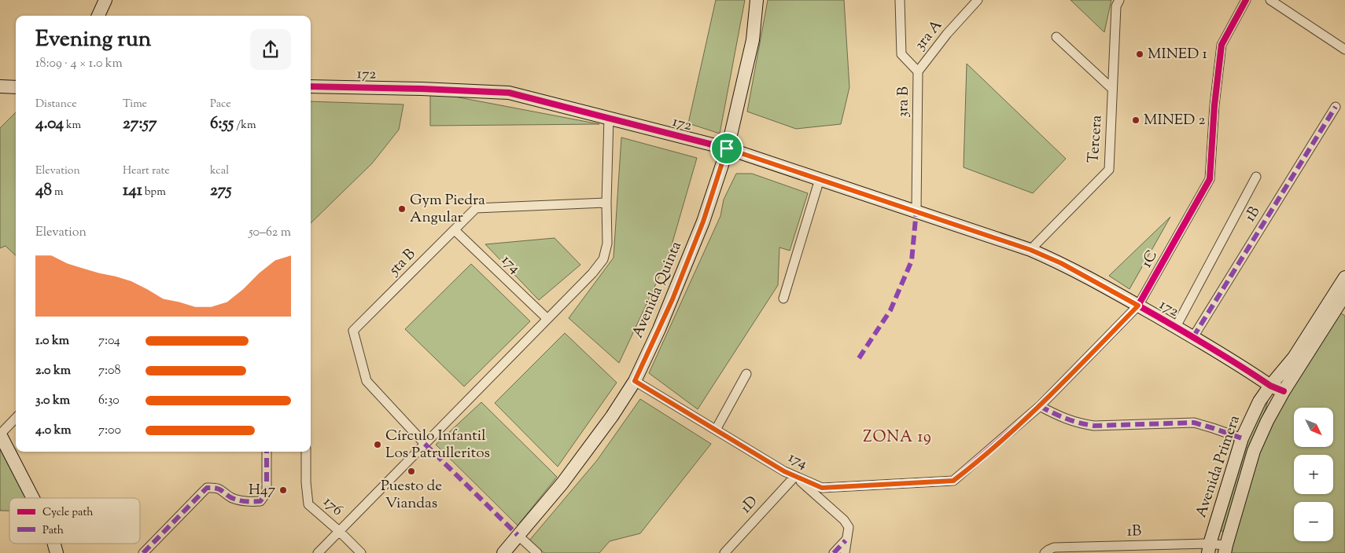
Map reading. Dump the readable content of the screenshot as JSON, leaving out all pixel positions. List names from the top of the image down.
{
  "streets": {
    "street": [
      "3ra A",
      "172",
      "3ra B",
      "Tercera",
      "1B",
      "1C",
      "5ta B",
      "174",
      "Avenida Quinta",
      "Avenida Primera",
      "1D",
      "176"
    ]
  },
  "crossings": [
    ["3ra A", "3ra B"],
    ["172", "3ra B"],
    ["172", "Tercera"],
    ["172", "1B"],
    ["172", "1C"],
    ["172", "Avenida Quinta"],
    ["172", "Avenida Primera"],
    ["1B", "Avenida Primera"],
    ["1C", "174"],
    ["5ta B", "174"],
    ["174", "Avenida Quinta"],
    ["174", "1D"]
  ],
  "districts": ["ZONA 19"],
  "places": [
    "MINED 1",
    "MINED 2",
    "Gym Piedra Angular",
    "Círculo Infantil Los Patrulleritos",
    "Puesto de Viandas",
    "H47"
  ],
  "legend": ["Cycle path", "Path"],
  "north": "bottom right",
  "page": {
    "heading": ["Evening run", "18:09 · 4 × 1.0 km"],
    "stats": [
      ["Distance", "4.04 km"],
      ["Time", "27:57"],
      ["Pace", "6:55 /km"],
      ["Elevation", "48 m"],
      ["Heart rate", "141 bpm"],
      ["kcal", "275"]
    ],
    "chart": ["Elevation", "50–62 m"],
    "list": [
      {
        "name": "1.0 km",
        "note": "7:04"
      },
      {
        "name": "2.0 km",
        "note": "7:08"
      },
      {
        "name": "3.0 km",
        "note": "6:30"
      },
      {
        "name": "4.0 km",
        "note": "7:00"
      }
    ],
    "map_buttons": ["+", "−"]
  }
}
